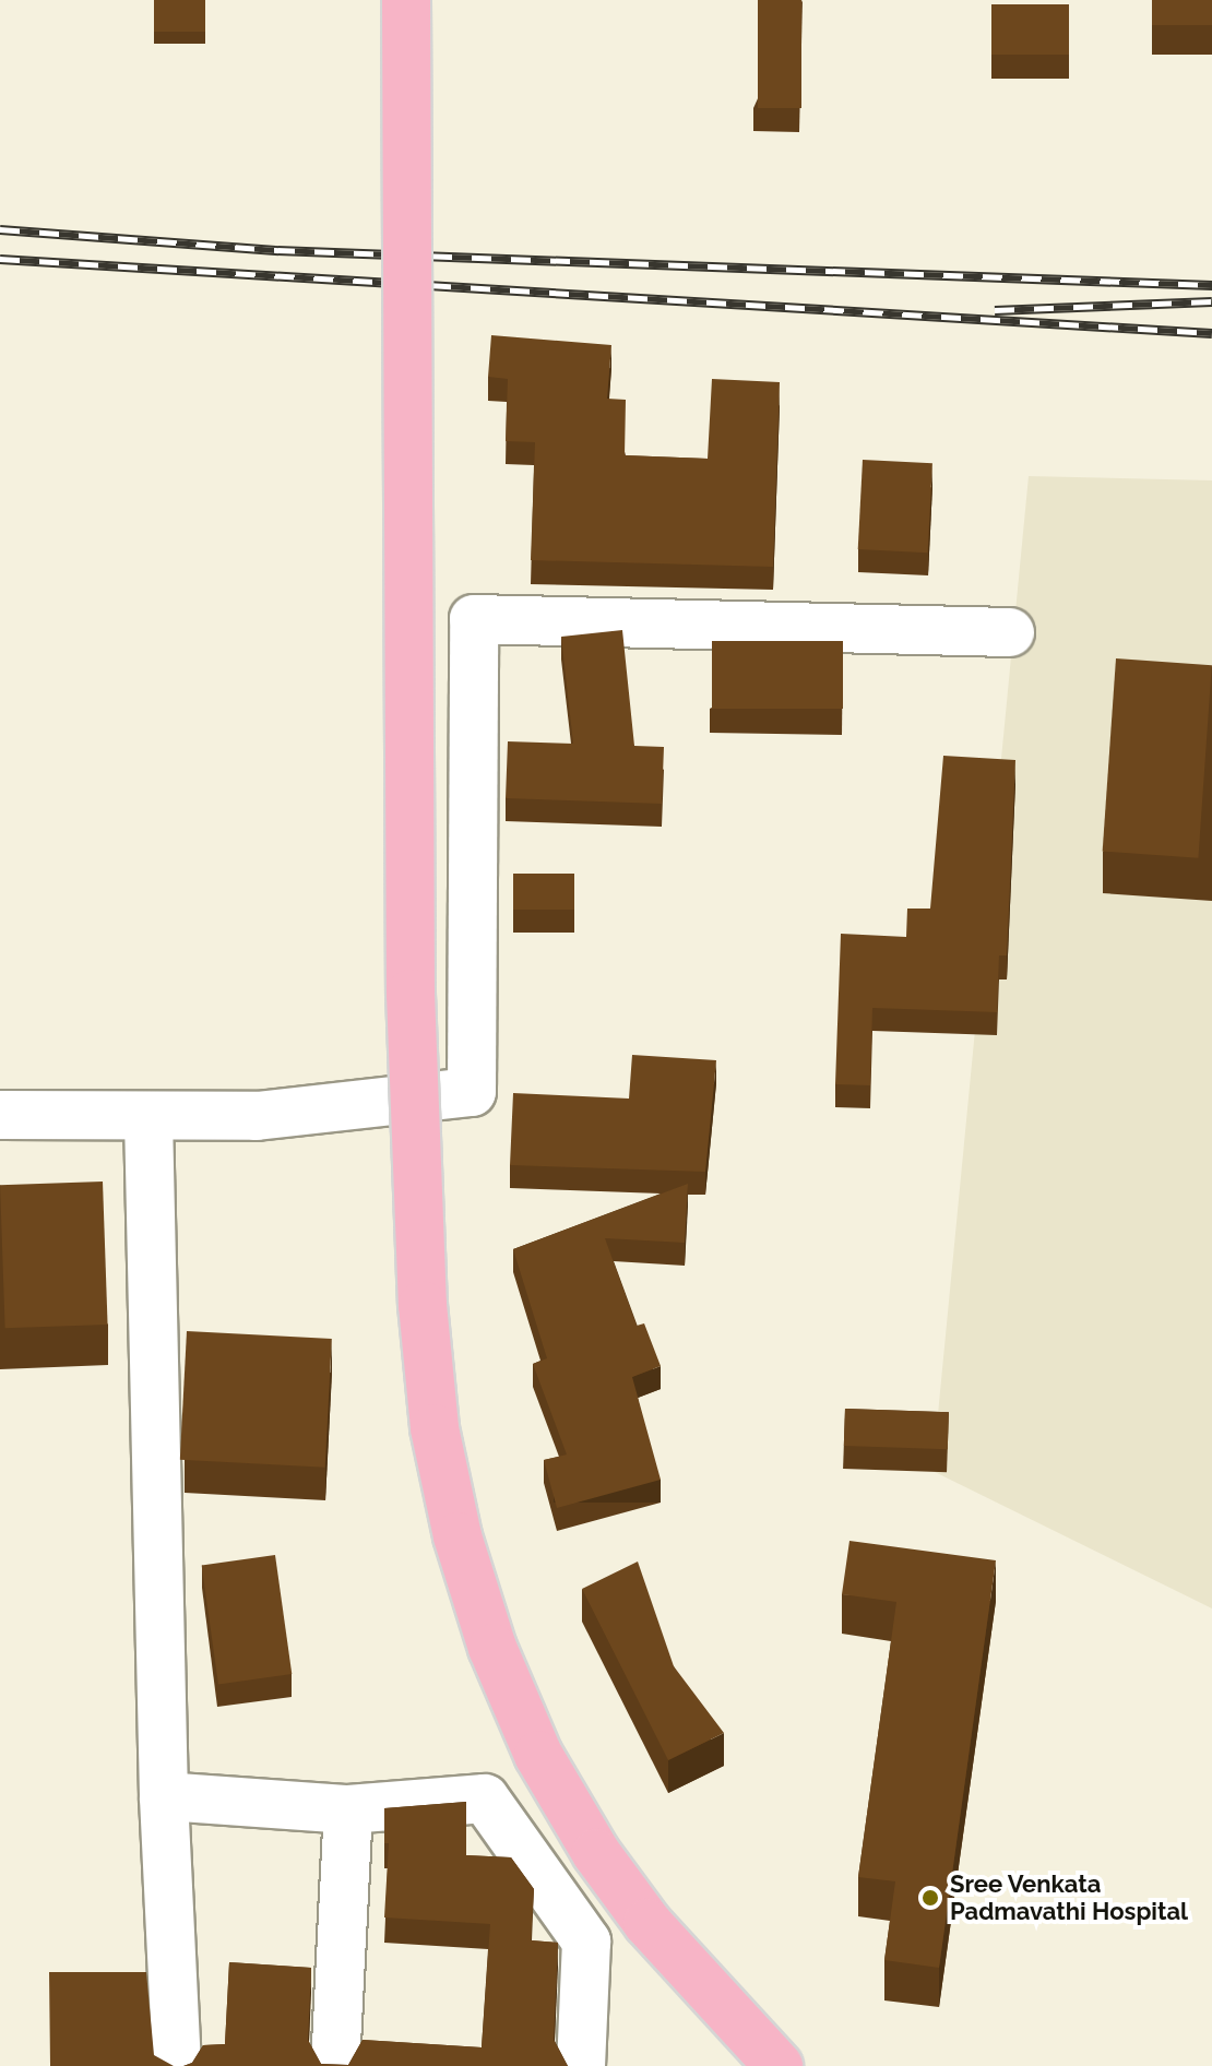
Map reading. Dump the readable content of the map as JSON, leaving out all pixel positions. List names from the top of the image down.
{
  "places": ["Sree Venkata Padmavathi Hospital"]
}
